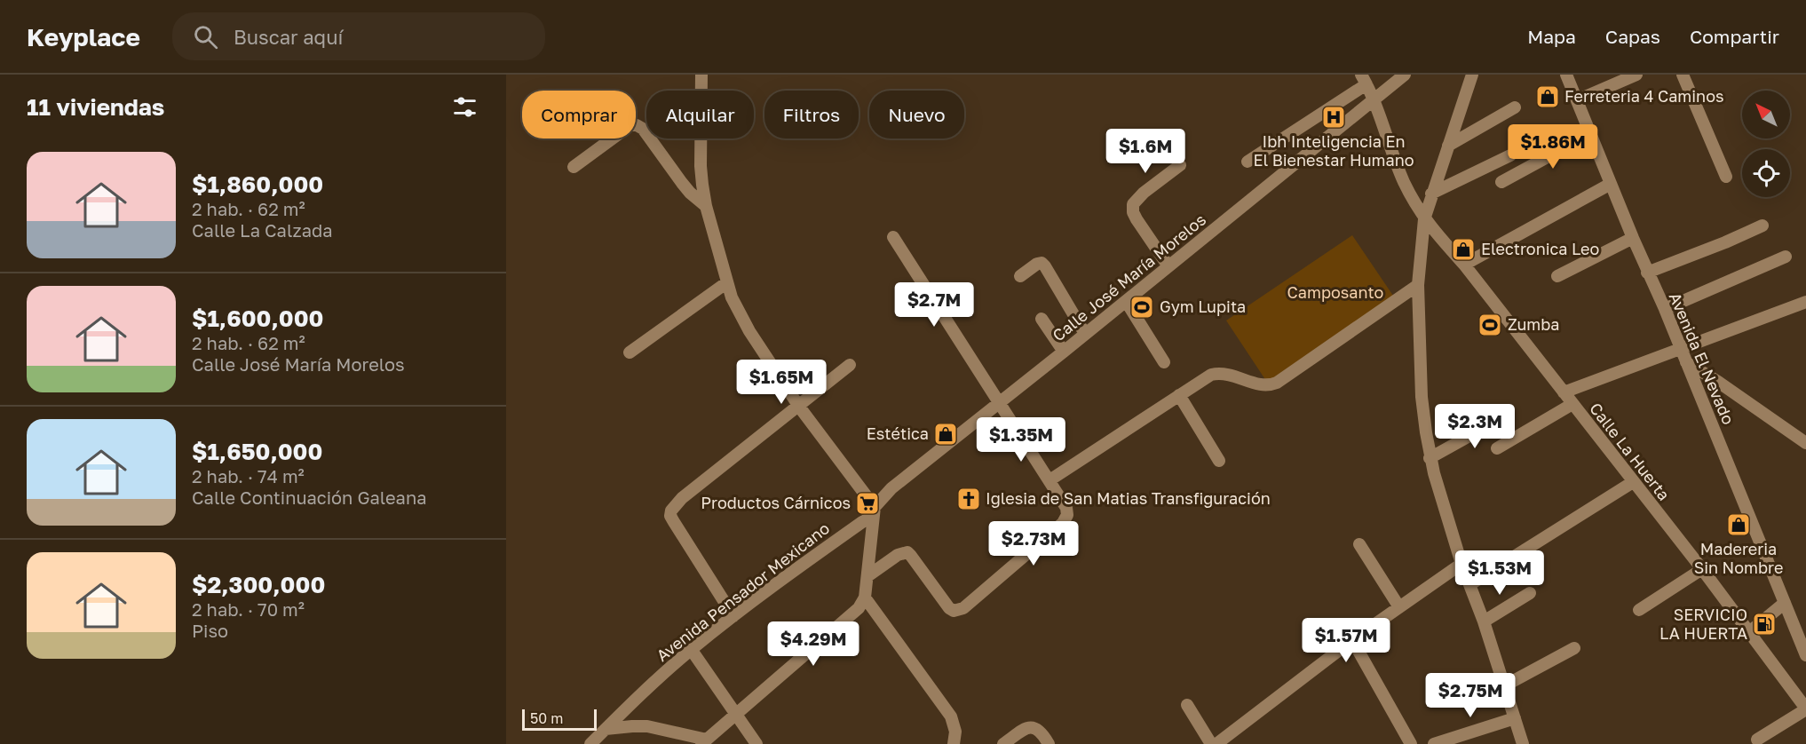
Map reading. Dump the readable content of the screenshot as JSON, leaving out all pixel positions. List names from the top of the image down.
{
  "streets": {
    "street": [
      "Calle José María Morelos",
      "Avenida El Nevado",
      "Calle La Huerta",
      "Avenida Pensador Mexicano"
    ]
  },
  "crossings": [
    ["Calle José María Morelos", "Calle La Huerta"],
    ["Calle José María Morelos", "Avenida Pensador Mexicano"]
  ],
  "parks": ["Camposanto"],
  "places": {
    "shop": [
      "Ferreteria 4 Caminos",
      "Electronica Leo",
      "Estética",
      "Madereria Sin Nombre"
    ],
    "hospital": ["Ibh Inteligencia En El Bienestar Humano"],
    "sports": ["Gym Lupita", "Zumba"],
    "church": ["Iglesia de San Matias Transfiguración"],
    "supermarket": ["Productos Cárnicos"],
    "fuel station": ["SERVICIO LA HUERTA"]
  },
  "scale_bar": "50 m",
  "north": "top left",
  "page": {
    "header": "Keyplace",
    "search": "Buscar aquí",
    "nav": ["Mapa", "Capas", "Compartir"],
    "heading": "11 viviendas",
    "chip": [
      "Comprar",
      "Alquilar",
      "Filtros",
      "Nuevo"
    ],
    "price": [
      "$1.86M",
      "$1.6M",
      "$2.7M",
      "$1.65M",
      "$2.3M",
      "$1.35M",
      "$2.73M",
      "$1.53M",
      "$1.57M",
      "$4.29M",
      "$2.75M"
    ],
    "list": [
      {
        "name": "$1,860,000",
        "note": "2 hab. · 62 m² · Calle La Calzada"
      },
      {
        "name": "$1,600,000",
        "note": "2 hab. · 62 m² · Calle José María Morelos"
      },
      {
        "name": "$1,650,000",
        "note": "2 hab. · 74 m² · Calle Continuación Galeana"
      },
      {
        "name": "$2,300,000",
        "note": "2 hab. · 70 m² · Piso"
      }
    ],
    "scale": "50 m"
  }
}
